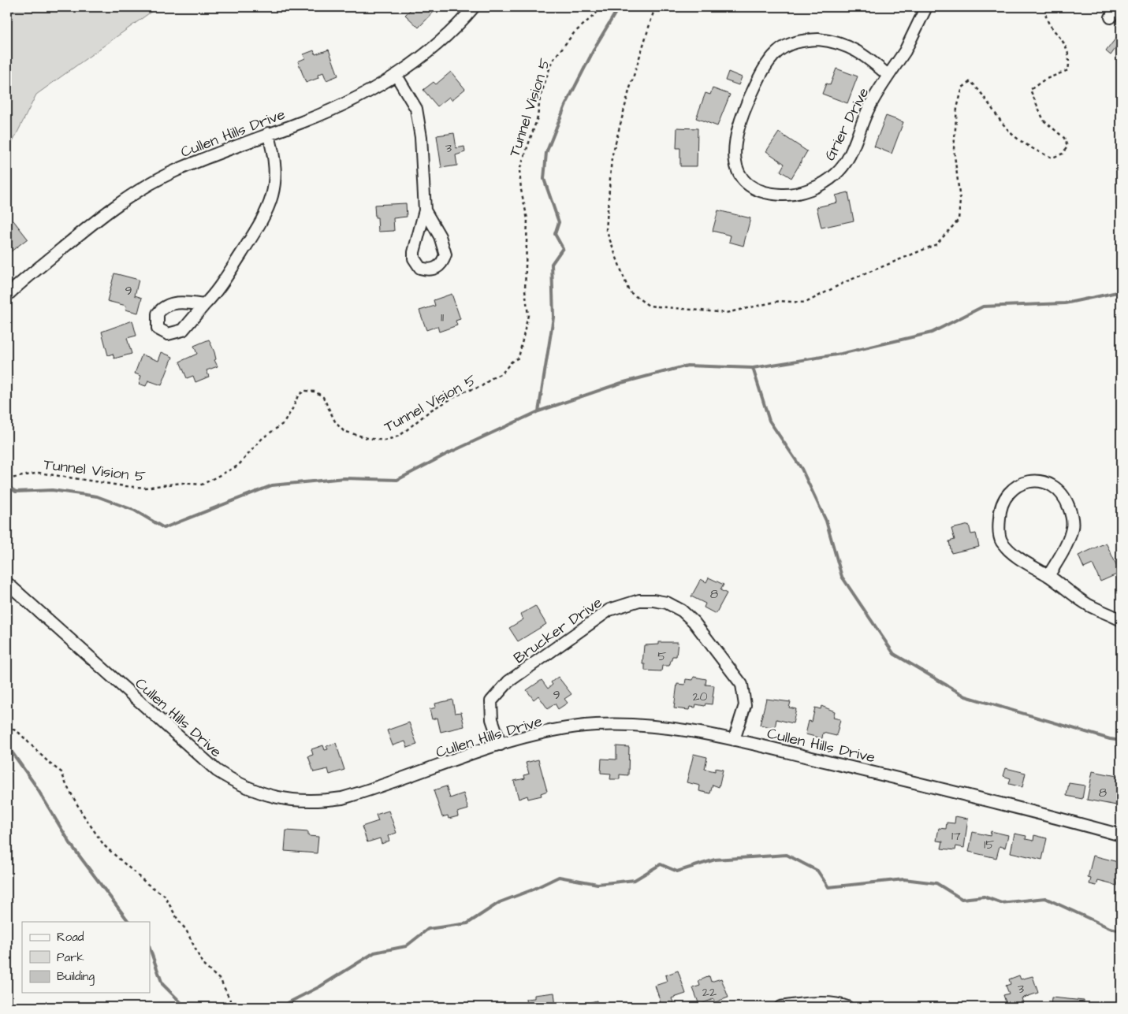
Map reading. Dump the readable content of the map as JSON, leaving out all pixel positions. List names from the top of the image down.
{
  "streets": {
    "street": ["Grier Drive", "Cullen Hills Drive", "Brucker Drive"],
    "path": ["Tunnel Vision 5"]
  },
  "crossings": [
    ["Cullen Hills Drive", "Brucker Drive"]
  ],
  "house_numbers": [
    "3",
    "9",
    "11",
    "8",
    "5",
    "9",
    "20",
    "8",
    "17",
    "15",
    "3",
    "22"
  ],
  "legend": ["Road", "Park", "Building"]
}
